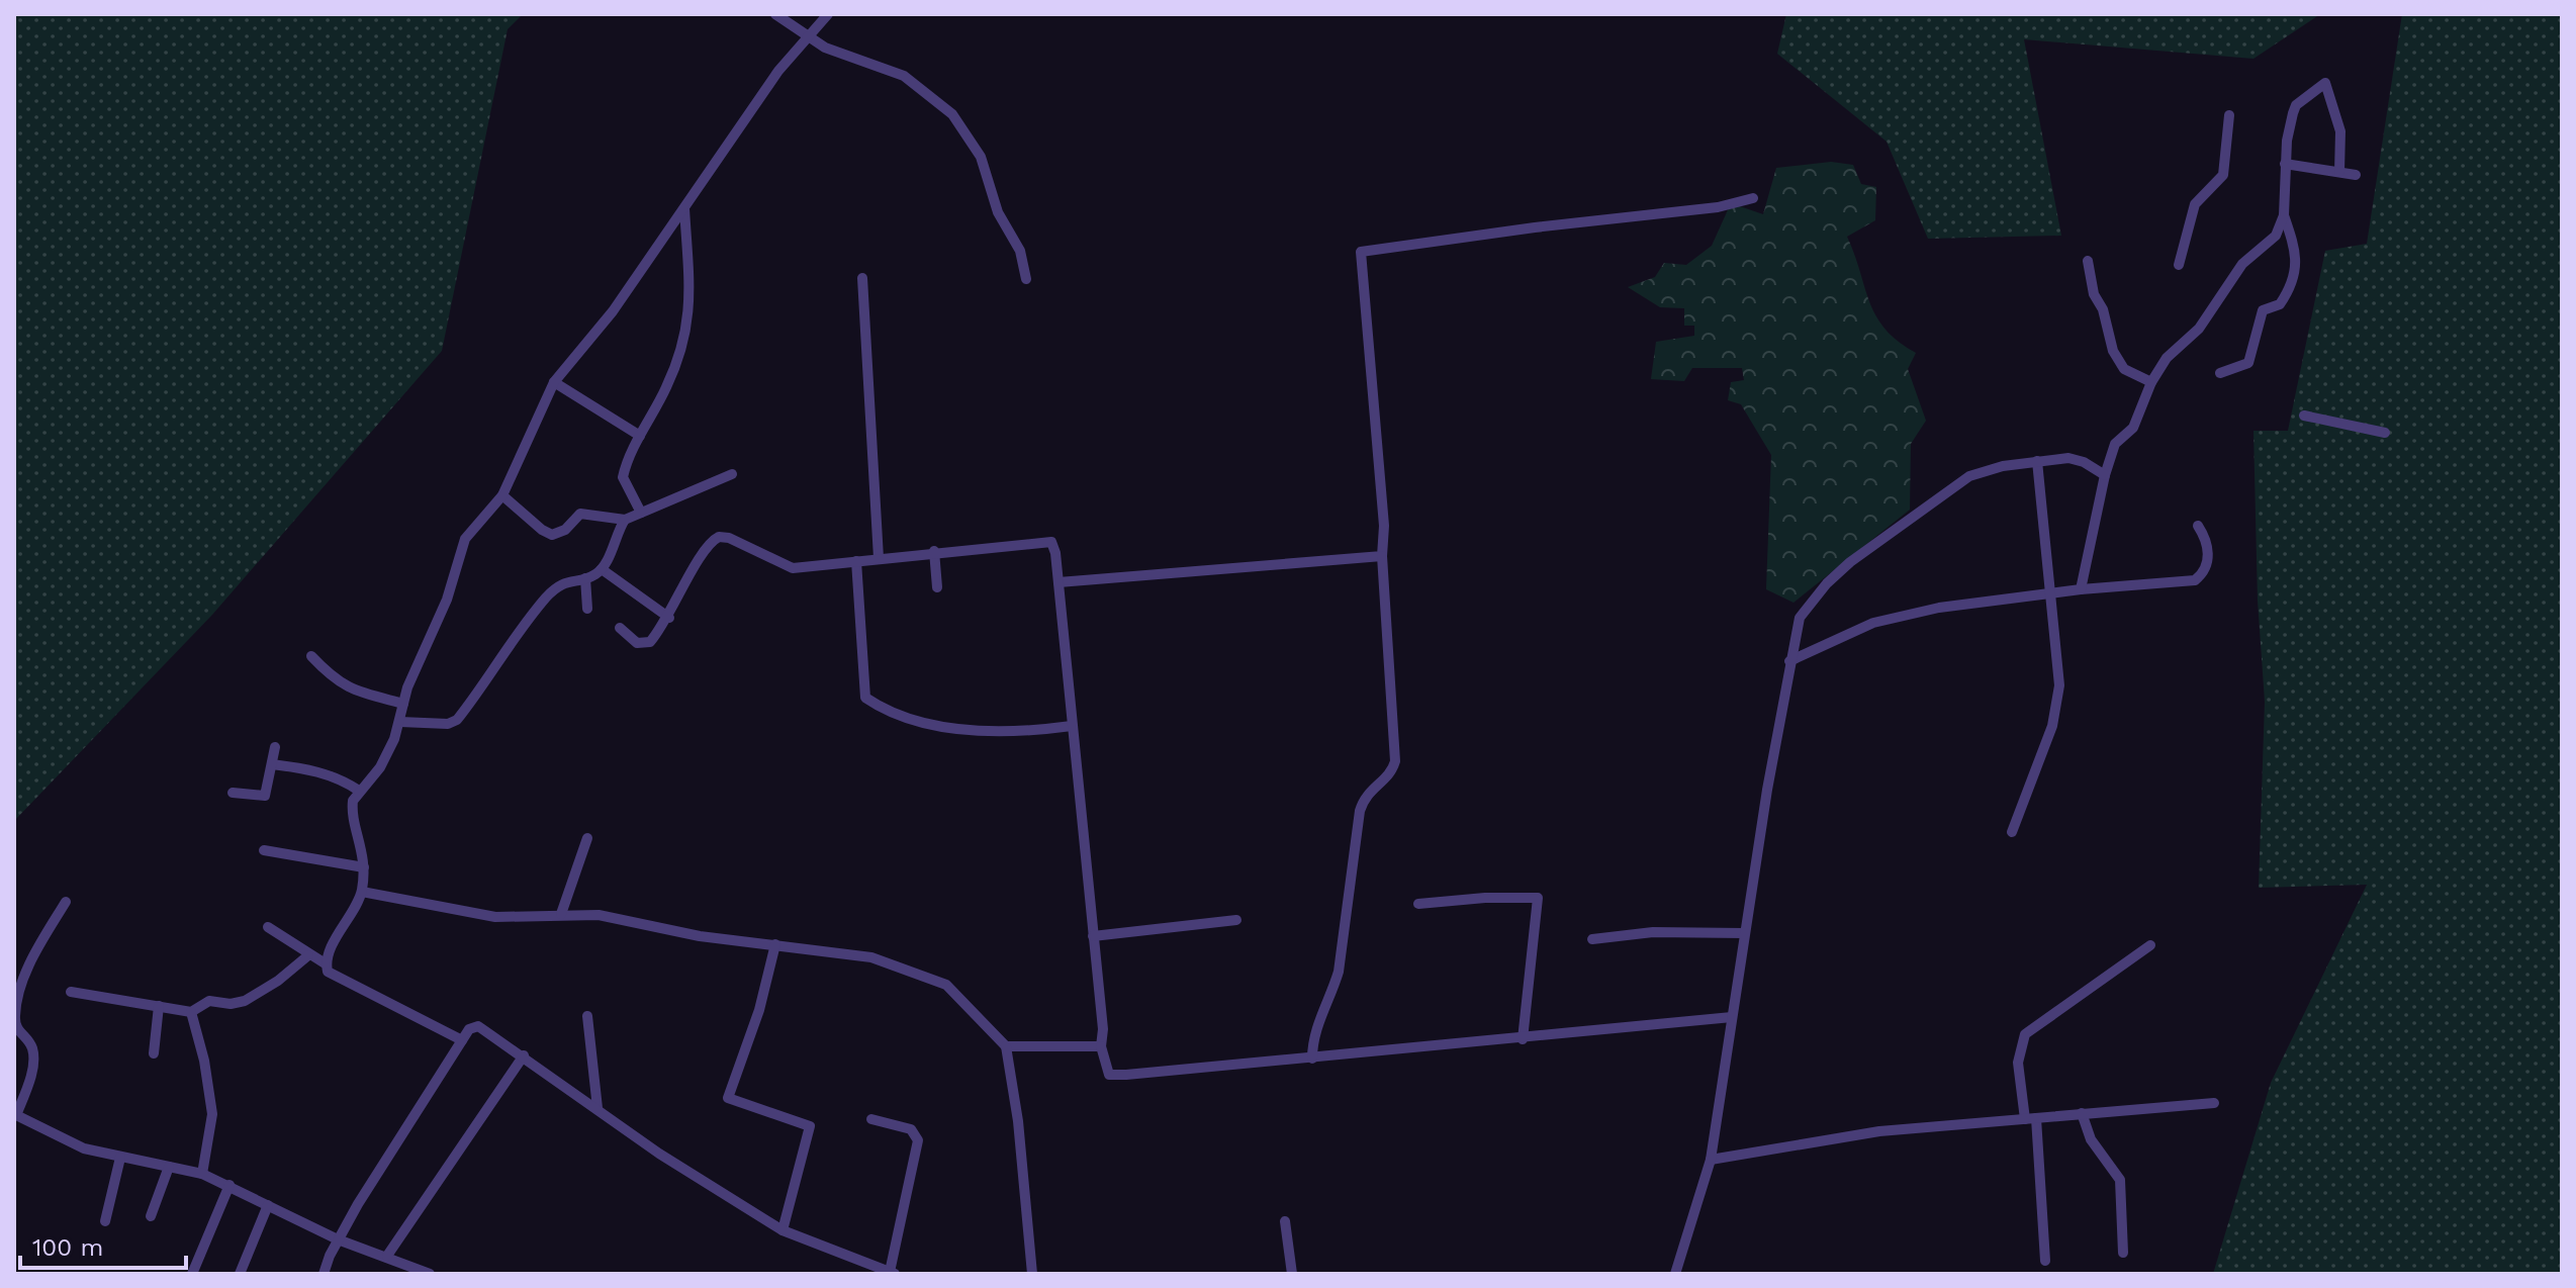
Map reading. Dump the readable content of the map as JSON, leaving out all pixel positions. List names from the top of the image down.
{
  "scale_bar": "100 m"
}
